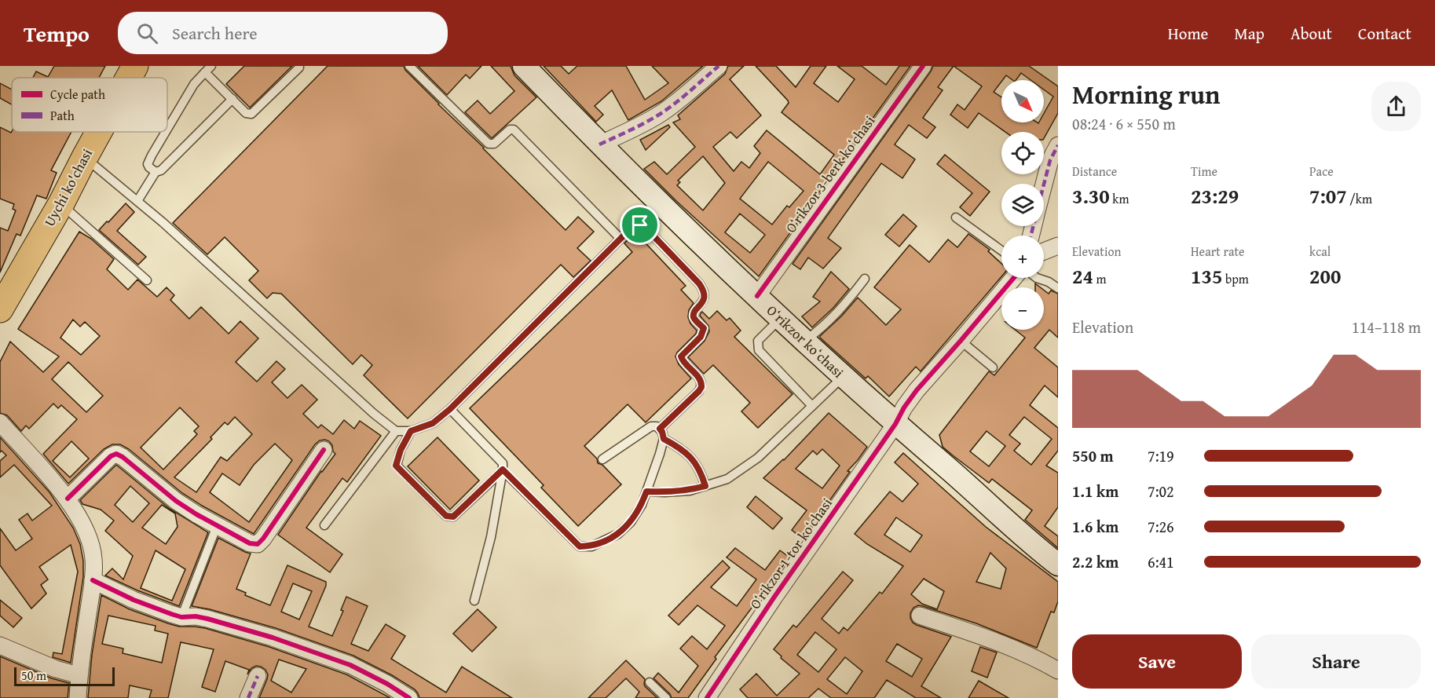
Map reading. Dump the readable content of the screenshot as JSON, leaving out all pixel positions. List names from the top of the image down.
{
  "streets": {
    "main road": ["Uychi ko'chasi", "Oʻrikzor koʻchasi"],
    "street": ["Oʻrikzor 3-berk koʻchasi", "Oʻrikzor 1-tor koʻchasi"]
  },
  "crossings": [
    ["Oʻrikzor 3-berk koʻchasi", "Oʻrikzor koʻchasi"],
    ["Oʻrikzor koʻchasi", "Oʻrikzor 1-tor koʻchasi"]
  ],
  "legend": ["Cycle path", "Path"],
  "scale_bar": "50 m",
  "north": "bottom right",
  "page": {
    "header": "Tempo",
    "search": "Search here",
    "nav": [
      "Home",
      "Map",
      "About",
      "Contact"
    ],
    "heading": ["Morning run", "08:24 · 6 × 550 m"],
    "map_buttons": ["+", "−"],
    "stats": [
      ["Distance", "3.30 km"],
      ["Time", "23:29"],
      ["Pace", "7:07 /km"],
      ["Elevation", "24 m"],
      ["Heart rate", "135 bpm"],
      ["kcal", "200"]
    ],
    "chart": ["Elevation", "114–118 m"],
    "list": [
      {
        "name": "550 m",
        "note": "7:19"
      },
      {
        "name": "1.1 km",
        "note": "7:02"
      },
      {
        "name": "1.6 km",
        "note": "7:26"
      },
      {
        "name": "2.2 km",
        "note": "6:41"
      }
    ],
    "buttons": ["Save", "Share"],
    "scale": "50 m"
  }
}
